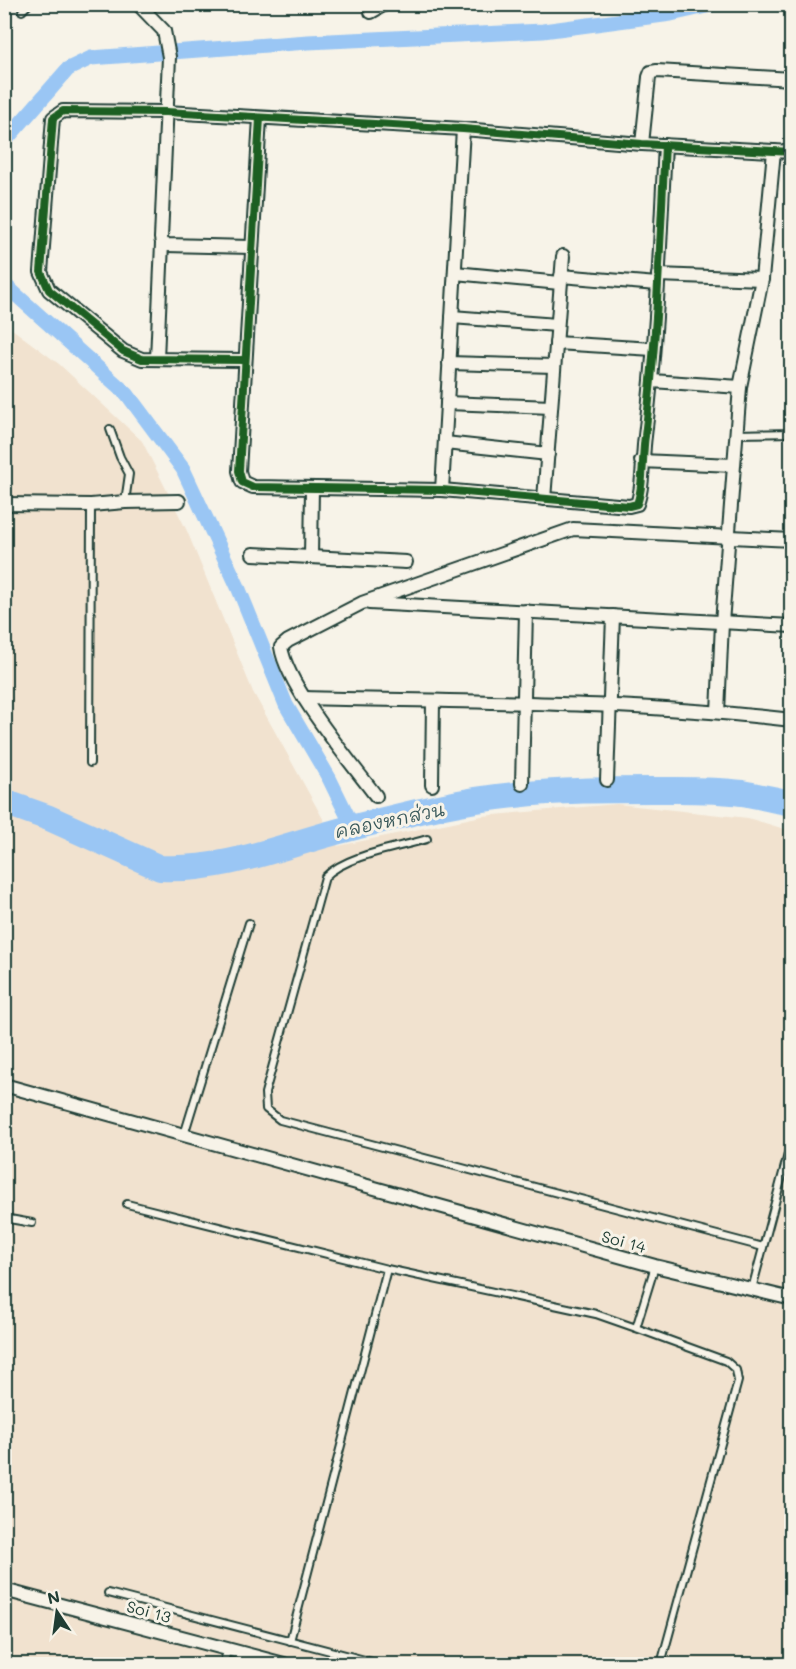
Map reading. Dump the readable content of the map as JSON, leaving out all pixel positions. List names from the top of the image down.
{
  "streets": {
    "street": ["Soi 14", "Soi 13"]
  },
  "water": ["คลองหกส่วน"],
  "north": "top"
}
